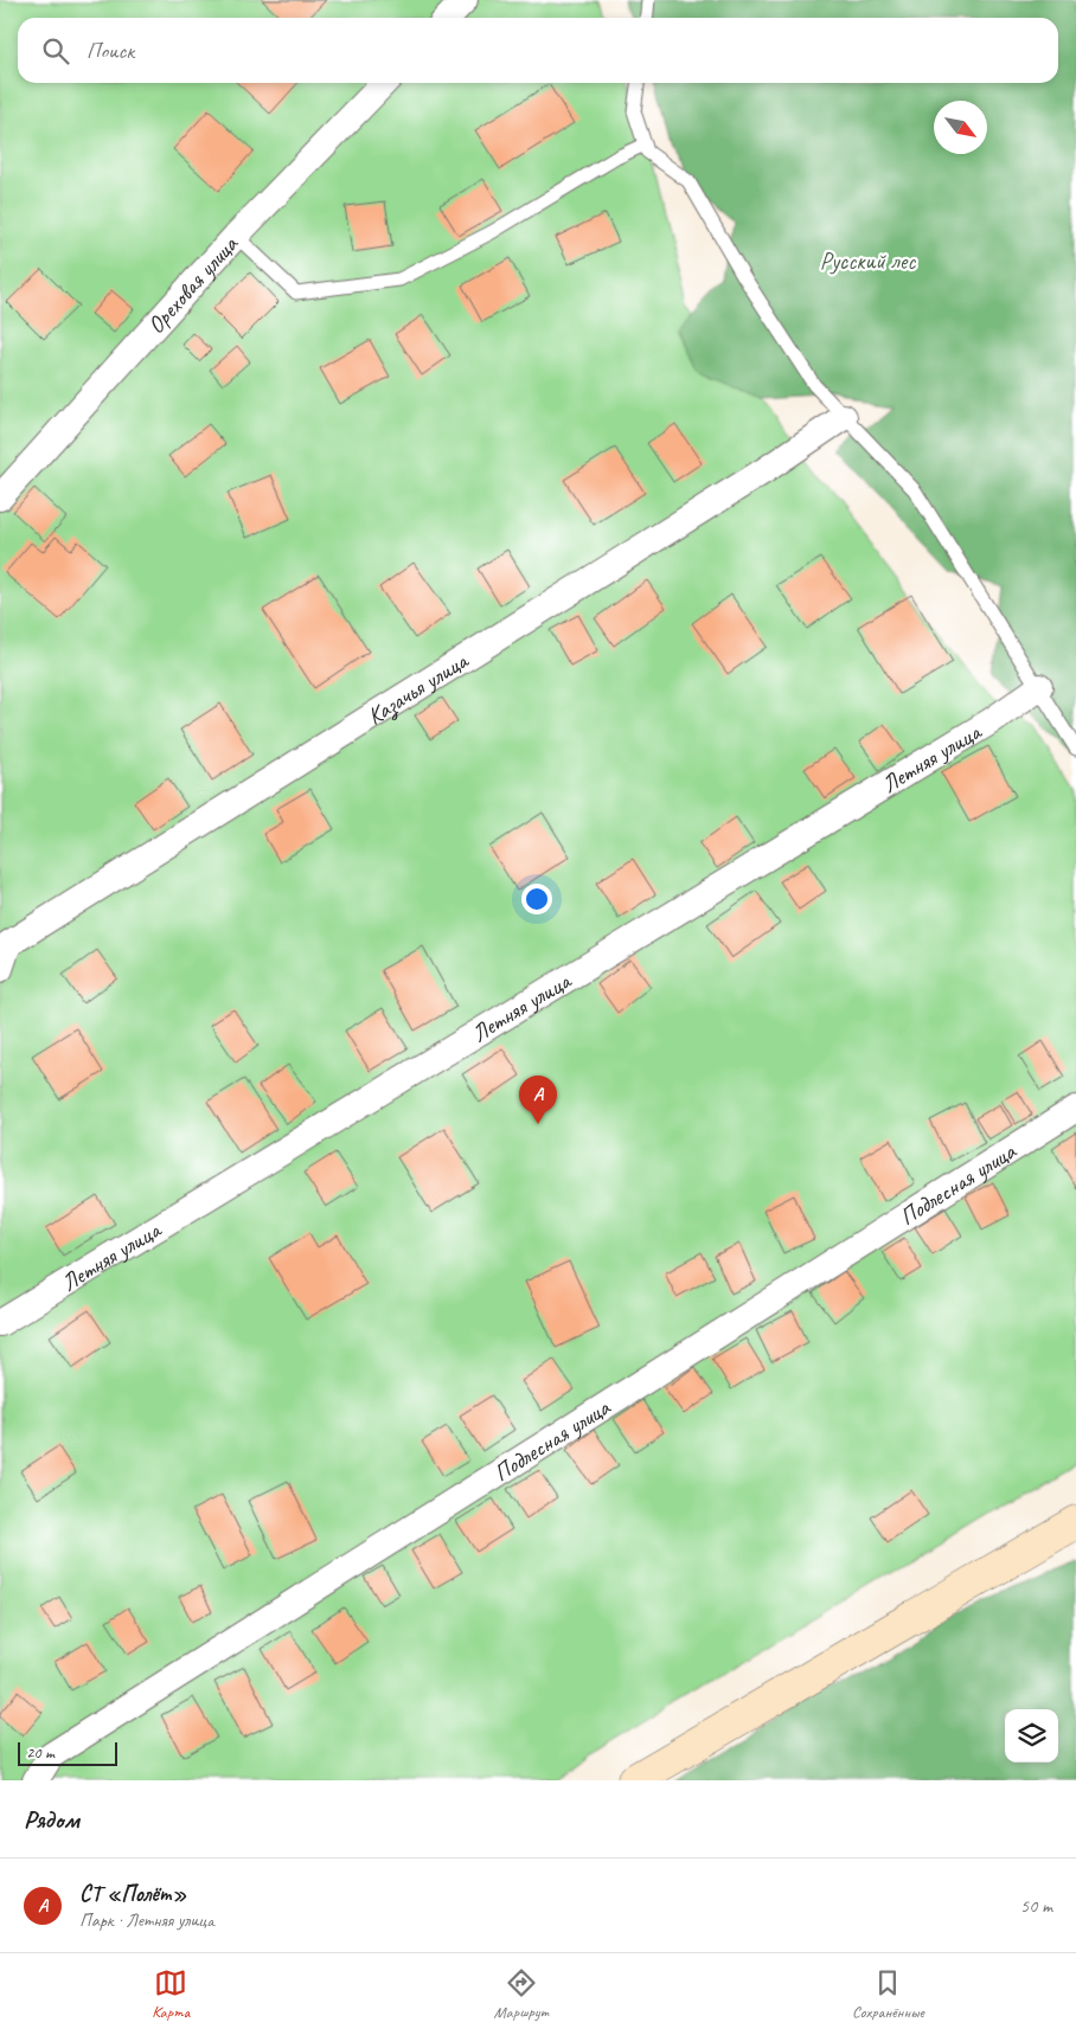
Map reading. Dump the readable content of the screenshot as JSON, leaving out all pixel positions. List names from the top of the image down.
{
  "streets": {
    "street": [
      "Ореховая улица",
      "Казачья улица",
      "Летняя улица",
      "Подлесная улица"
    ]
  },
  "parks": ["Русский лес"],
  "scale_bar": "20 m",
  "north": "bottom right",
  "page": {
    "search": "Поиск",
    "pins": "A",
    "scale": "20 m",
    "heading": "Рядом",
    "list": [
      {
        "mark": "A",
        "name": "СТ «Полёт»",
        "note": "Парк · Летняя улица",
        "value": "50 m"
      }
    ],
    "nav": ["Карта", "Маршрут", "Сохранённые"]
  }
}
